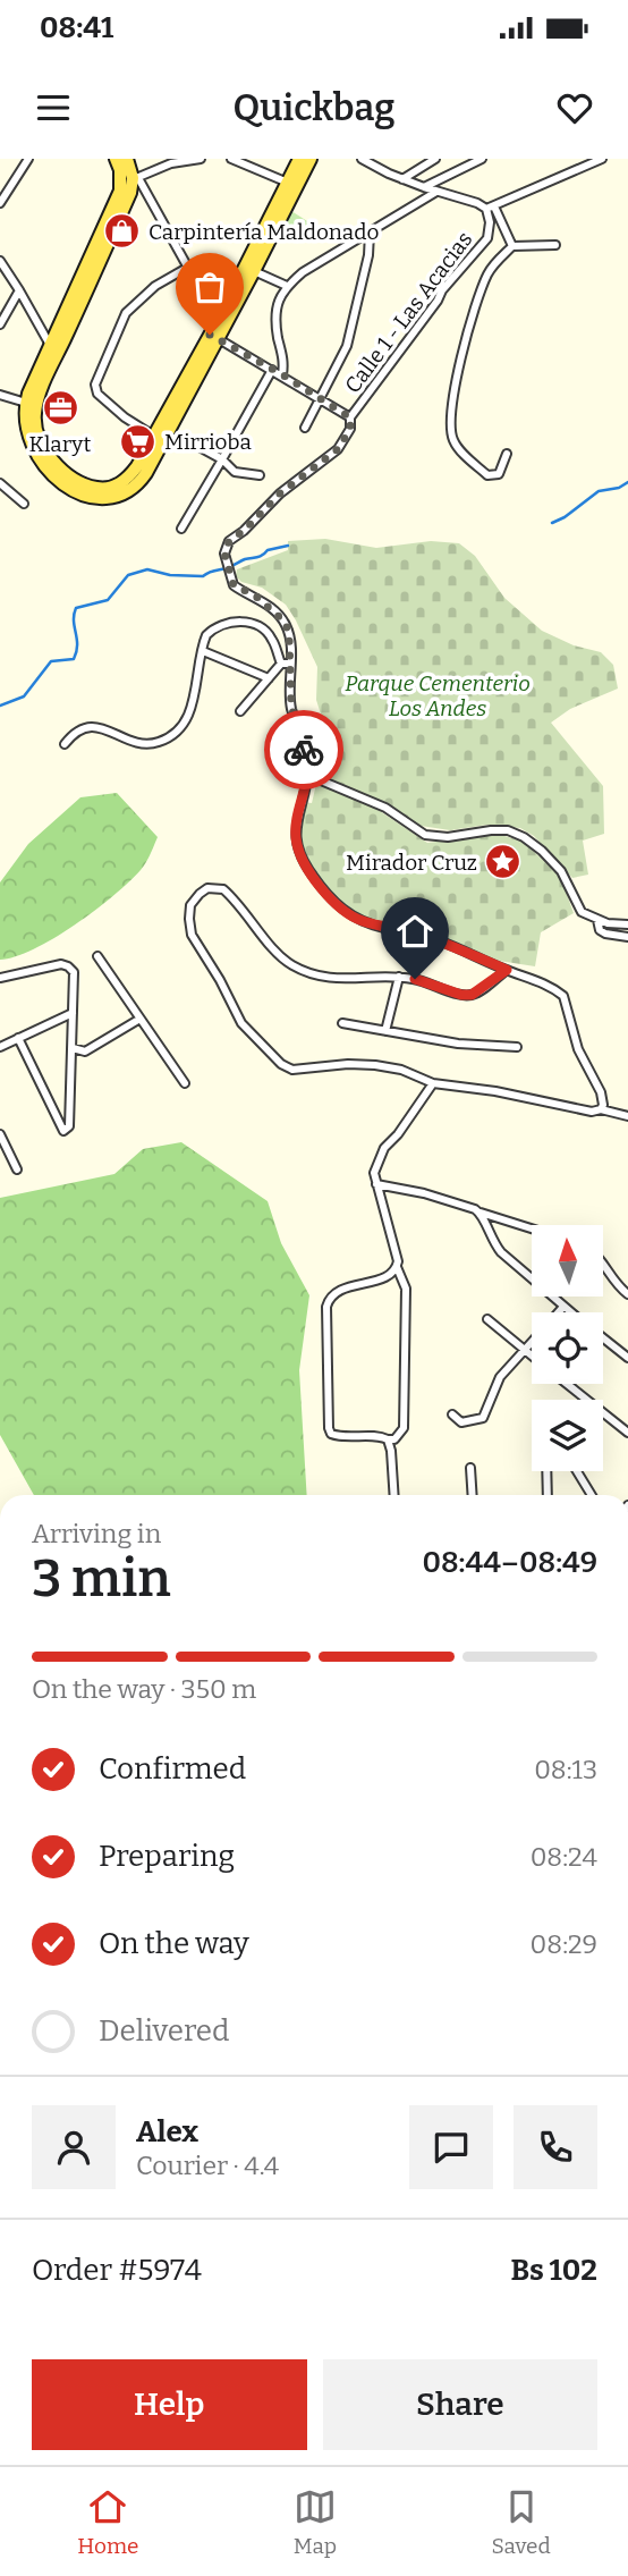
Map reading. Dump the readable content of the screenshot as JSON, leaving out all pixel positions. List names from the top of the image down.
{
  "streets": {
    "street": ["Calle 1 - Las Acacias"]
  },
  "parks": ["Parque Cementerio Los Andes"],
  "places": {
    "shop": ["Carpintería Maldonado"],
    "office": ["Klaryt"],
    "supermarket": ["Mirrioba"],
    "place": ["Mirador Cruz"]
  },
  "north": "top",
  "page": {
    "status": "08:41",
    "header": "Quickbag",
    "heading": ["3 min", "Arriving in", "08:44–08:49"],
    "panel": [
      "Alex",
      "Courier · 4.4",
      "Order #5974",
      "Bs 102"
    ],
    "bar": "On the way · 350 m",
    "list": [
      ["Confirmed", "08:13"],
      ["Preparing", "08:24"],
      ["On the way", "08:29"],
      "Delivered"
    ],
    "buttons": ["Help", "Share"],
    "tabs": ["Home", "Map", "Saved"]
  }
}
